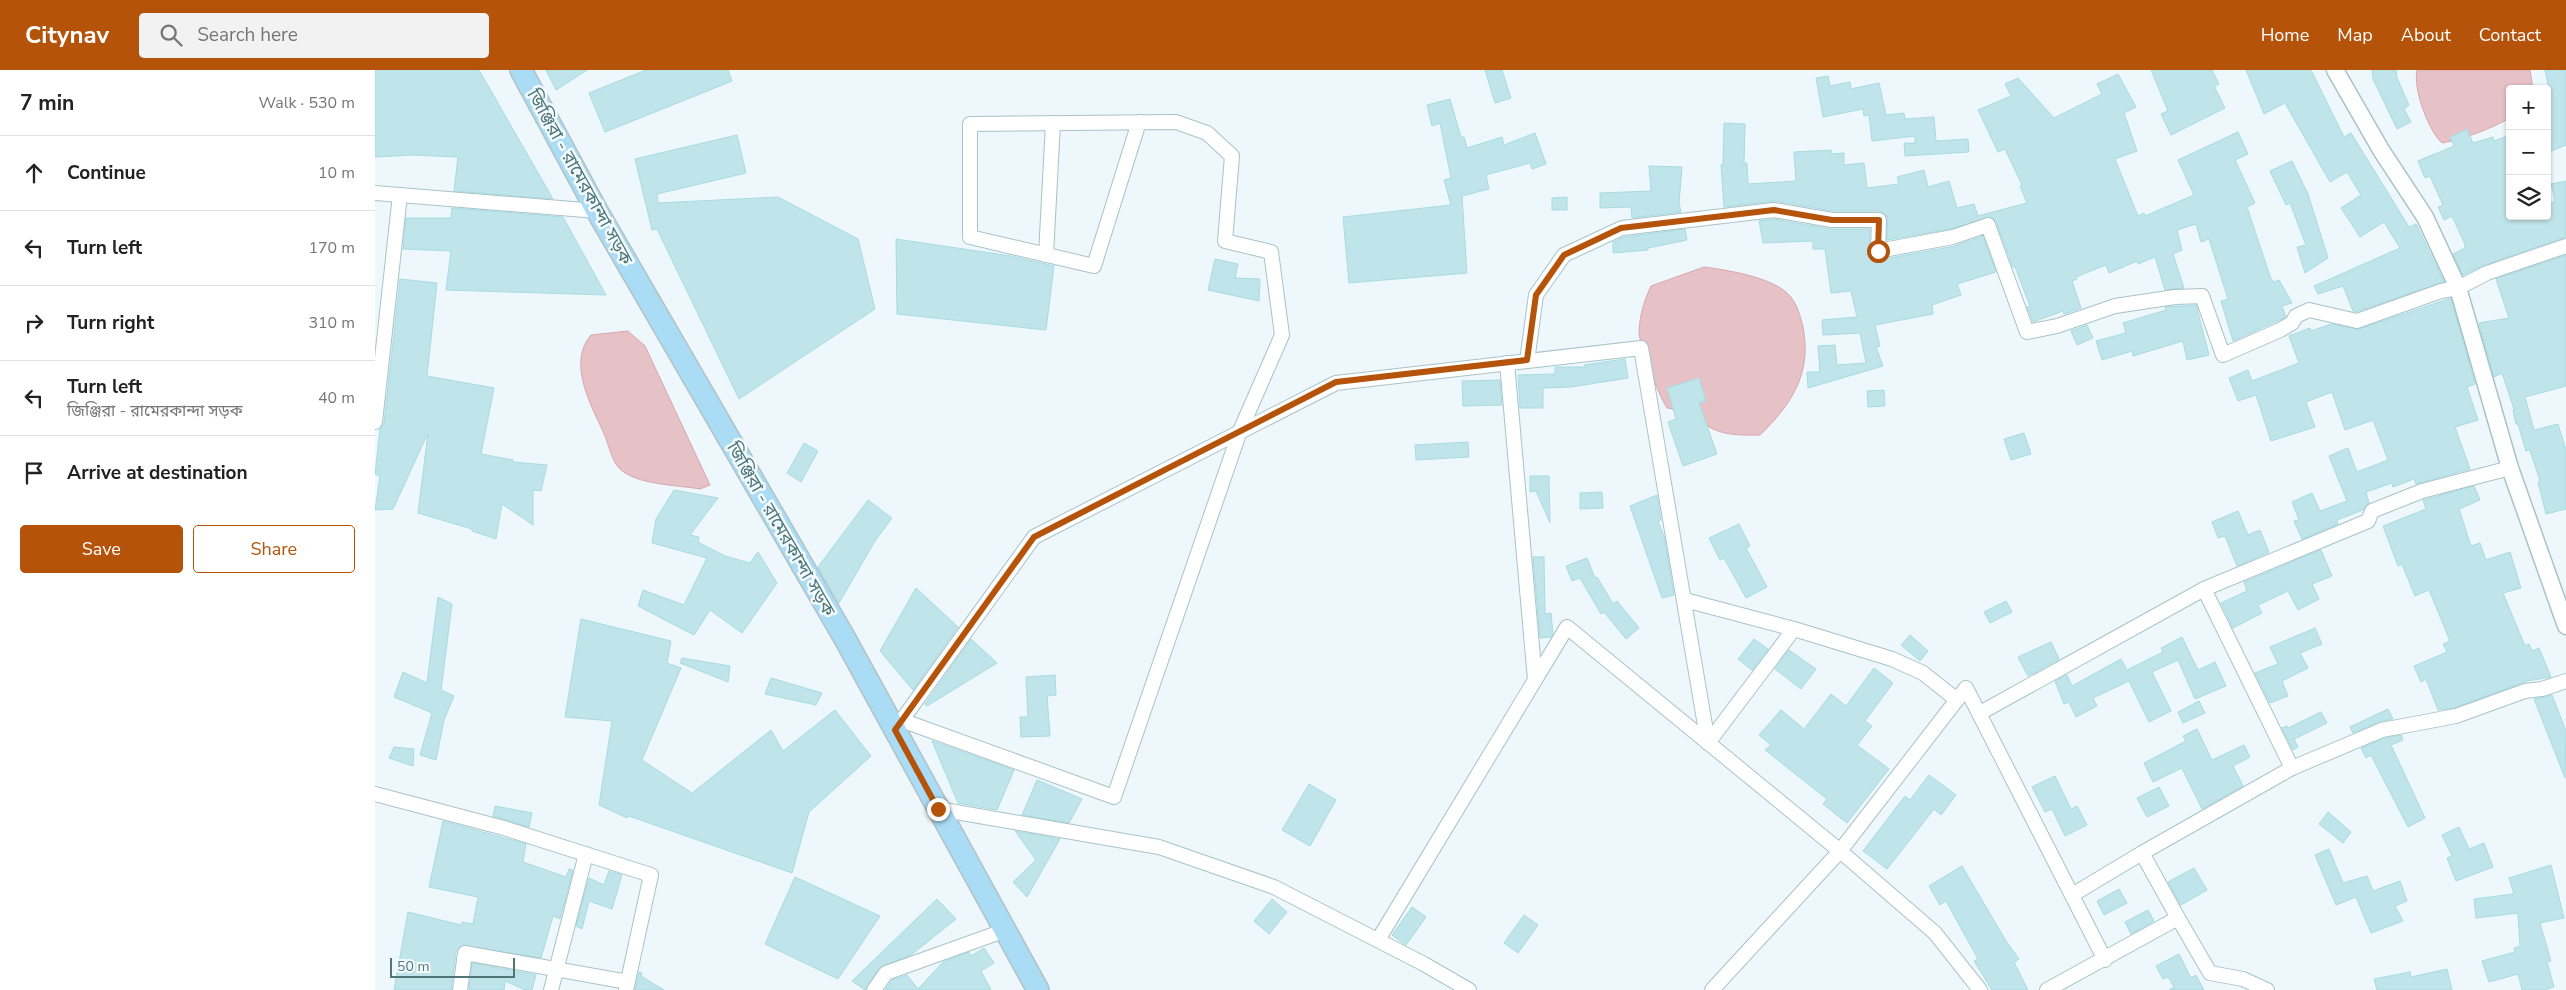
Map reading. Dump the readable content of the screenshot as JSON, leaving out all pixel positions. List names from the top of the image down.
{
  "streets": {
    "main road": ["জিঞ্জিরা - রামেরকান্দা সড়ক"]
  },
  "scale_bar": "50 m",
  "page": {
    "header": "Citynav",
    "search": "Search here",
    "nav": [
      "Home",
      "Map",
      "About",
      "Contact"
    ],
    "heading": ["7 min", "Walk · 530 m"],
    "map_buttons": ["+", "−"],
    "list": [
      ["Continue", "10 m"],
      ["Turn left", "170 m"],
      ["Turn right", "310 m"],
      ["Turn left", "জিঞ্জিরা - রামেরকান্দা সড়ক", "40 m"],
      "Arrive at destination"
    ],
    "buttons": ["Save", "Share"],
    "scale": "50 m"
  }
}
